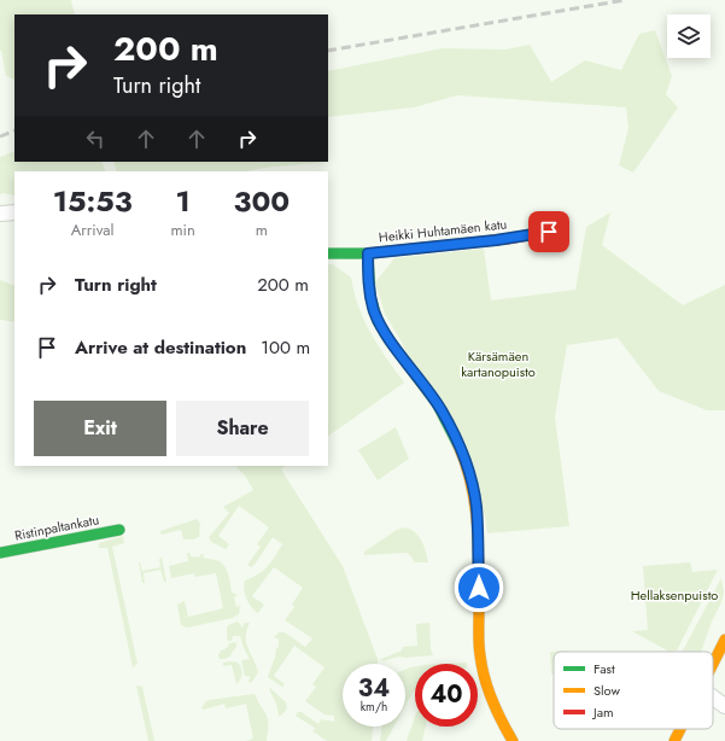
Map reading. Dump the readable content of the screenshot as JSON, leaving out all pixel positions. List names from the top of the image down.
{
  "streets": {
    "street": ["Heikki Huhtamäen katu", "Ristinpaltankatu"]
  },
  "parks": ["Kärsämäen kartanopuisto", "Hellaksenpuisto"],
  "legend": ["Fast", "Slow", "Jam"],
  "page": {
    "turn": ["200 m", "Turn right"],
    "eta": [
      "15:53",
      "Arrival",
      "1",
      "min",
      "300",
      "m"
    ],
    "list": [
      {
        "name": "Turn right",
        "value": "200 m"
      },
      {
        "name": "Arrive at destination",
        "value": "100 m"
      }
    ],
    "buttons": ["Exit", "Share"],
    "speed": "34 km/h",
    "limit": "40"
  }
}
